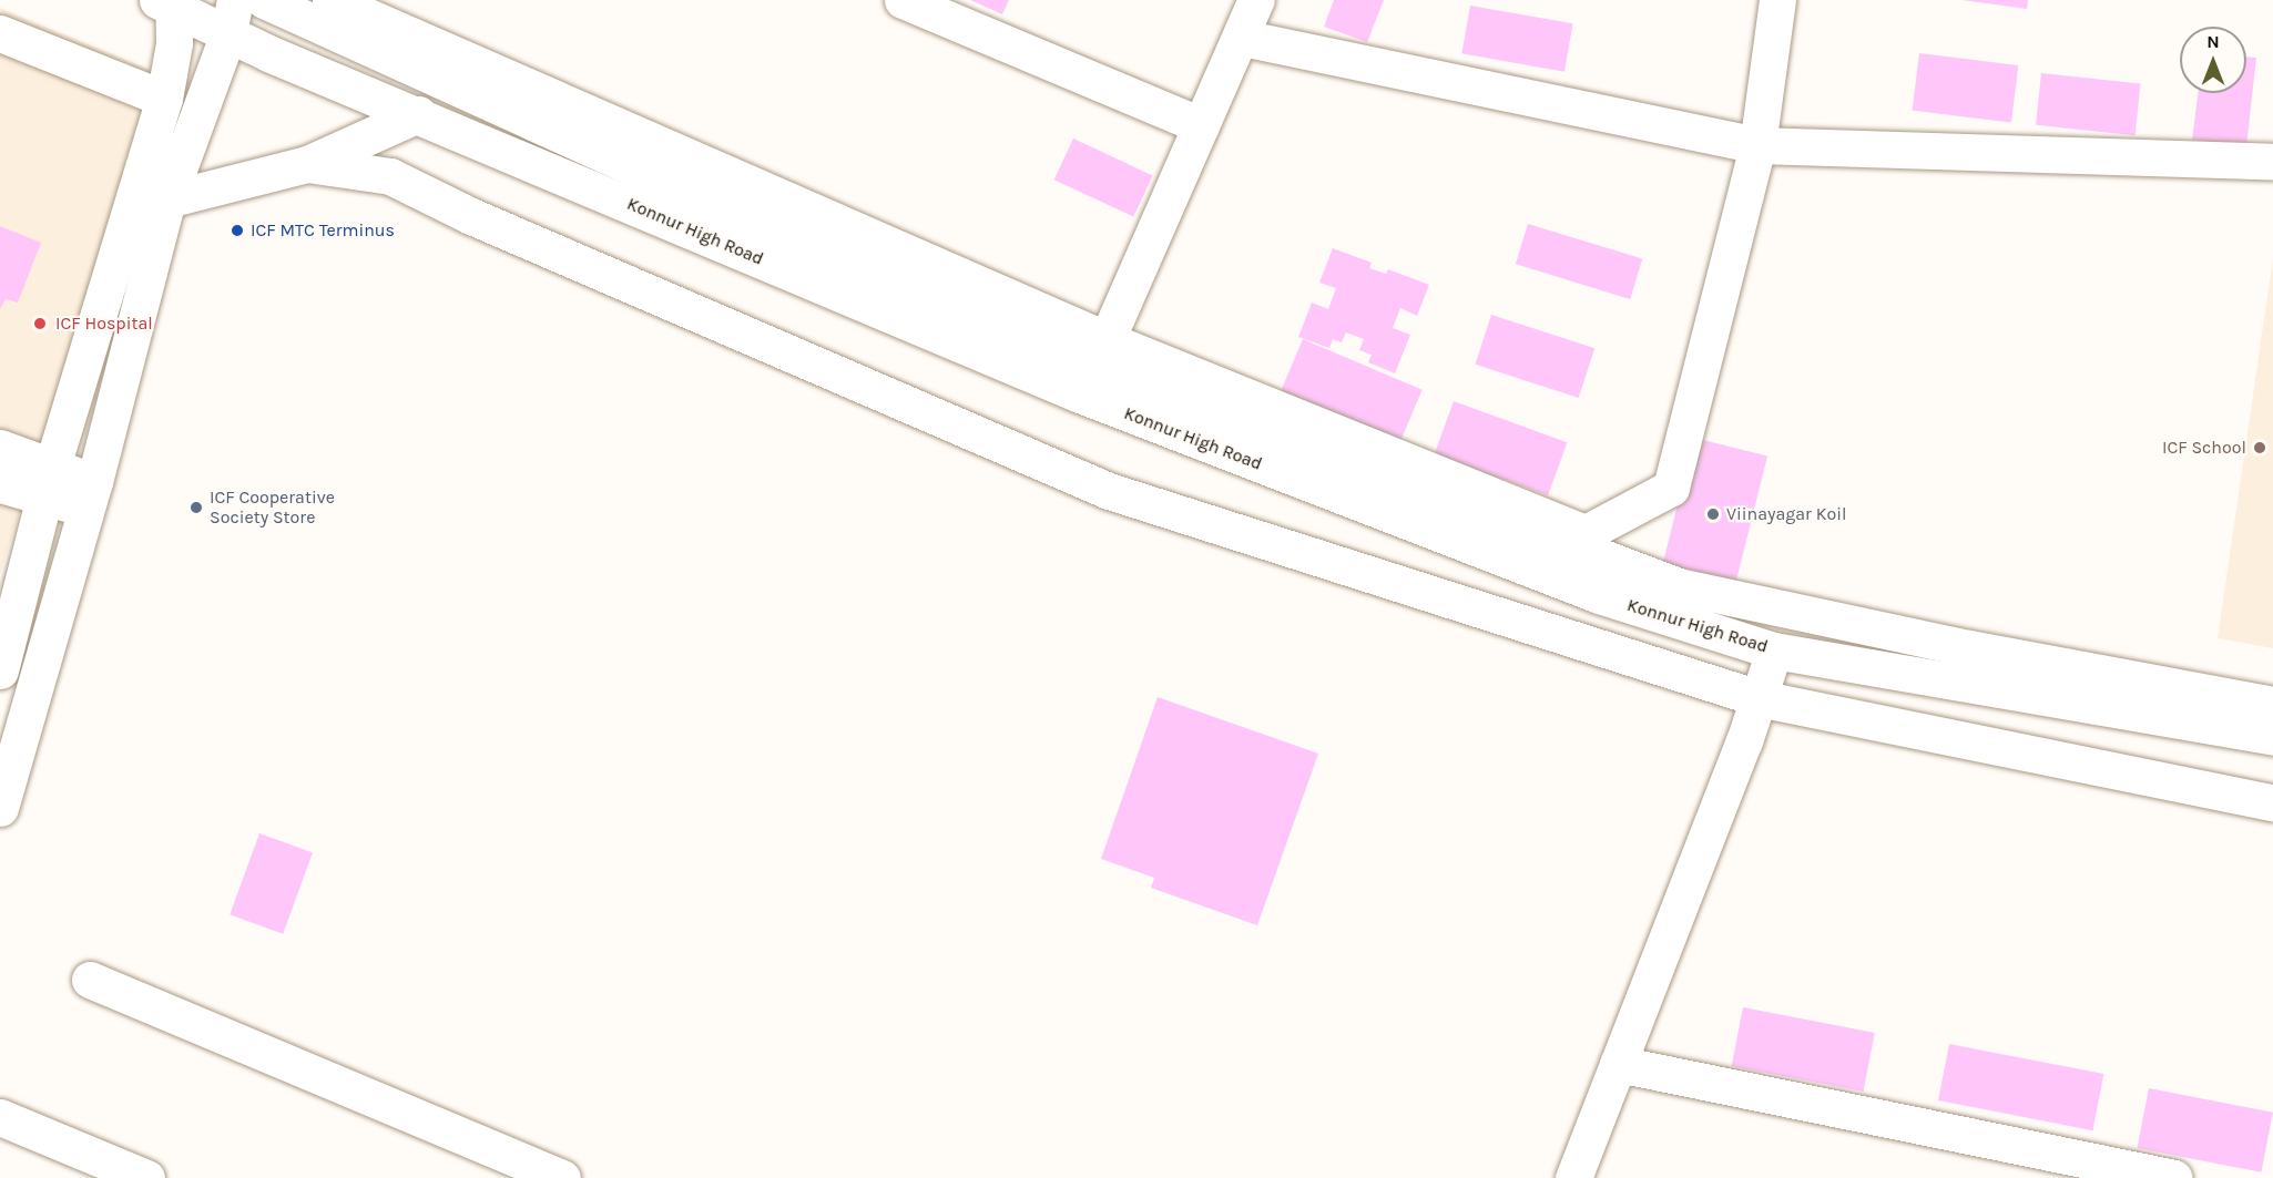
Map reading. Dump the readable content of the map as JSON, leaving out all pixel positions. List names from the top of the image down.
{
  "streets": {
    "street": ["Konnur High Road"]
  },
  "places": [
    "ICF MTC Terminus",
    "ICF Hospital",
    "ICF School",
    "ICF Cooperative Society Store",
    "Viinayagar Koil"
  ],
  "north": "top"
}
